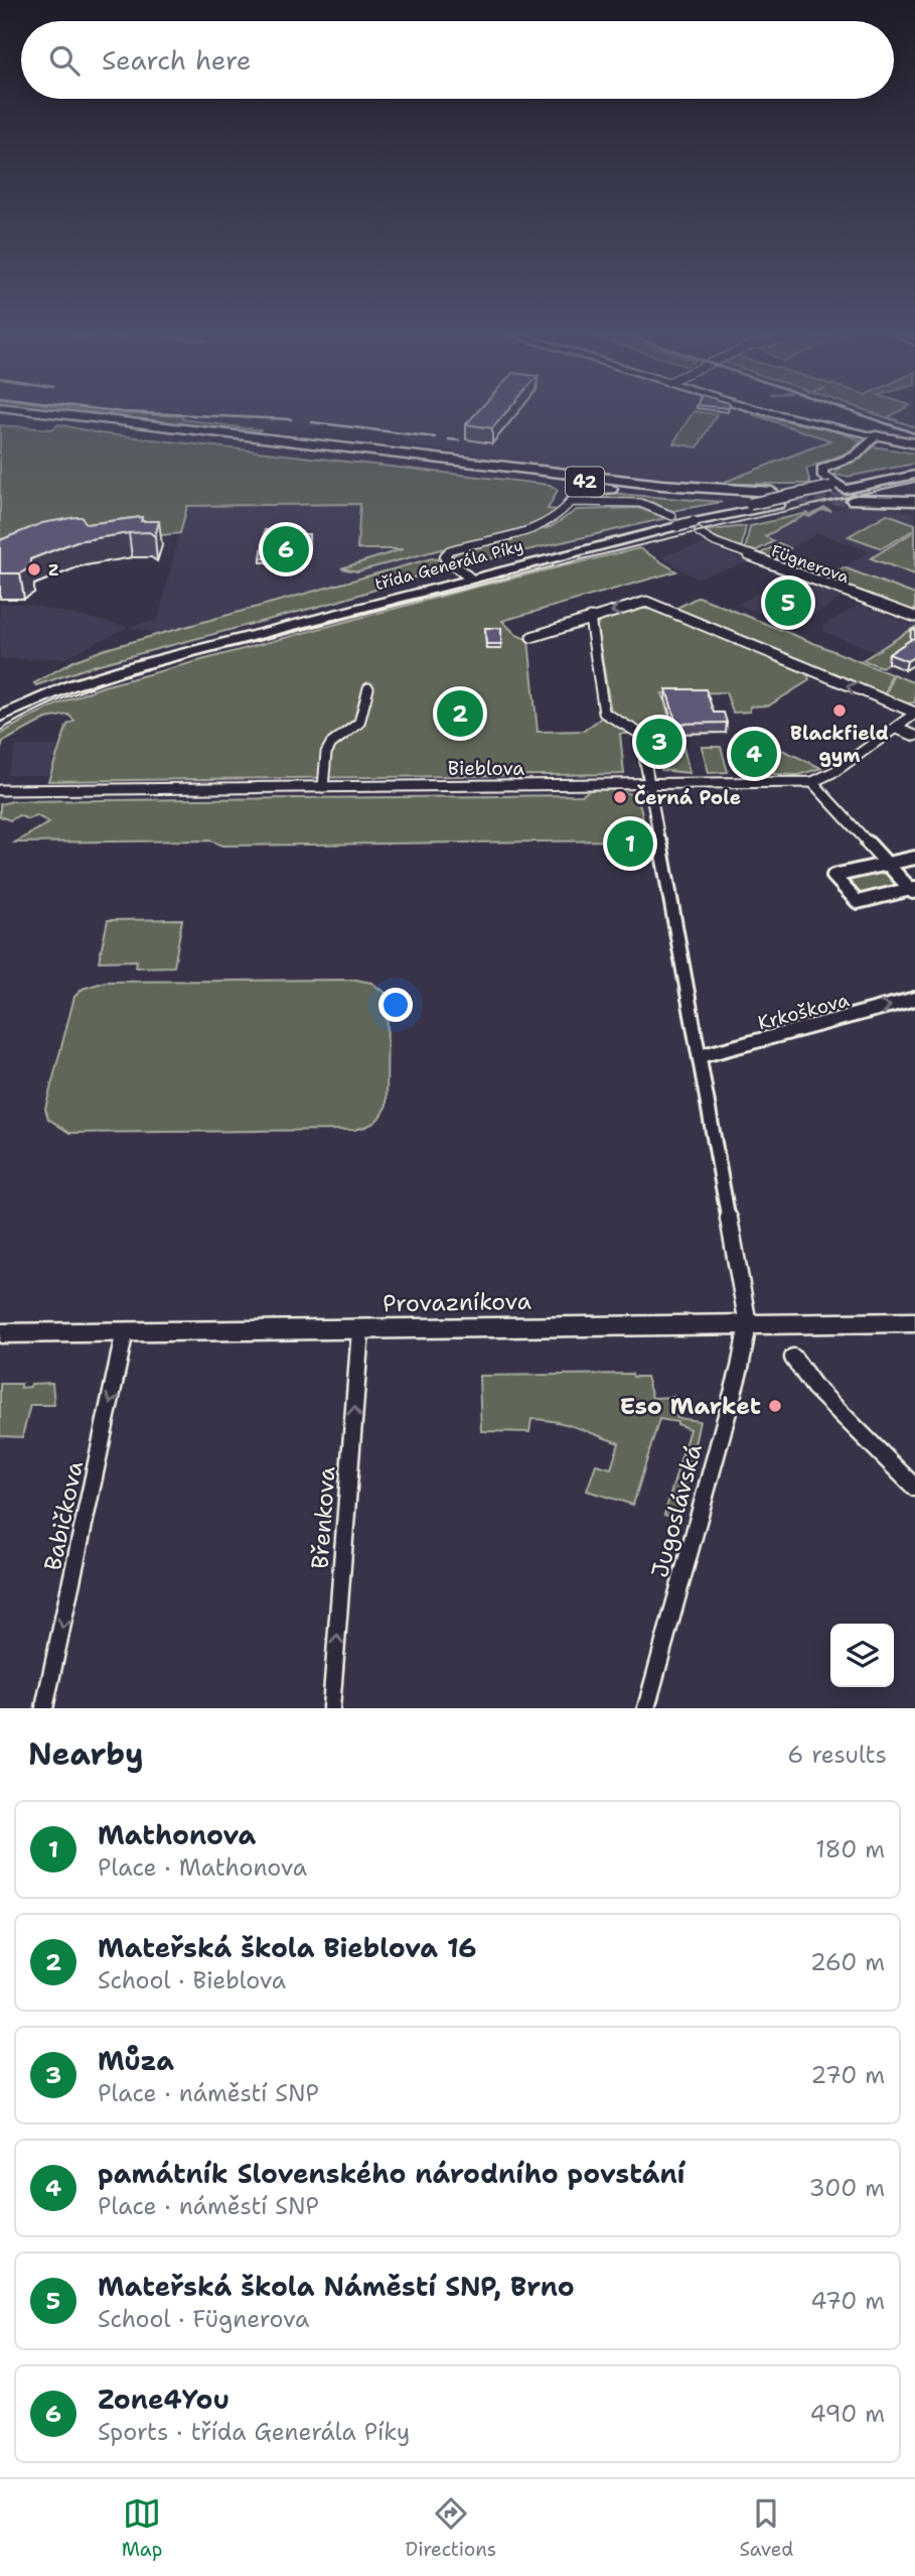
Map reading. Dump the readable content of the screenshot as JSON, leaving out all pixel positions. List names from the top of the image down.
{
  "streets": {
    "highway": ["42"],
    "main road": ["třída Generála Píky", "Provazníkova"],
    "street": [
      "Fügnerova",
      "Bieblova",
      "Krkoškova",
      "Jugoslávská",
      "Babičkova",
      "Břenkova"
    ]
  },
  "crossings": [
    ["42", "Fügnerova"],
    ["42", "třída Generála Píky"],
    ["Fügnerova", "třída Generála Píky"],
    ["Provazníkova", "Jugoslávská"],
    ["Provazníkova", "Babičkova"],
    ["Provazníkova", "Břenkova"]
  ],
  "one_way": ["Krkoškova", "Babičkova", "Břenkova"],
  "places": [
    "Z",
    "Blackfield gym",
    "Černá Pole",
    "Eso Market"
  ],
  "page": {
    "search": "Search here",
    "pins": [
      "6",
      "5",
      "2",
      "3",
      "4",
      "1"
    ],
    "heading": ["Nearby", "6 results"],
    "list": [
      {
        "mark": "1",
        "name": "Mathonova",
        "note": "Place · Mathonova",
        "value": "180 m"
      },
      {
        "mark": "2",
        "name": "Mateřská škola Bieblova 16",
        "note": "School · Bieblova",
        "value": "260 m"
      },
      {
        "mark": "3",
        "name": "Můza",
        "note": "Place · náměstí SNP",
        "value": "270 m"
      },
      {
        "mark": "4",
        "name": "památník Slovenského národního povstání",
        "note": "Place · náměstí SNP",
        "value": "300 m"
      },
      {
        "mark": "5",
        "name": "Mateřská škola Náměstí SNP, Brno",
        "note": "School · Fügnerova",
        "value": "470 m"
      },
      {
        "mark": "6",
        "name": "Zone4You",
        "note": "Sports · třída Generála Píky",
        "value": "490 m"
      }
    ],
    "nav": ["Map", "Directions", "Saved"]
  }
}
